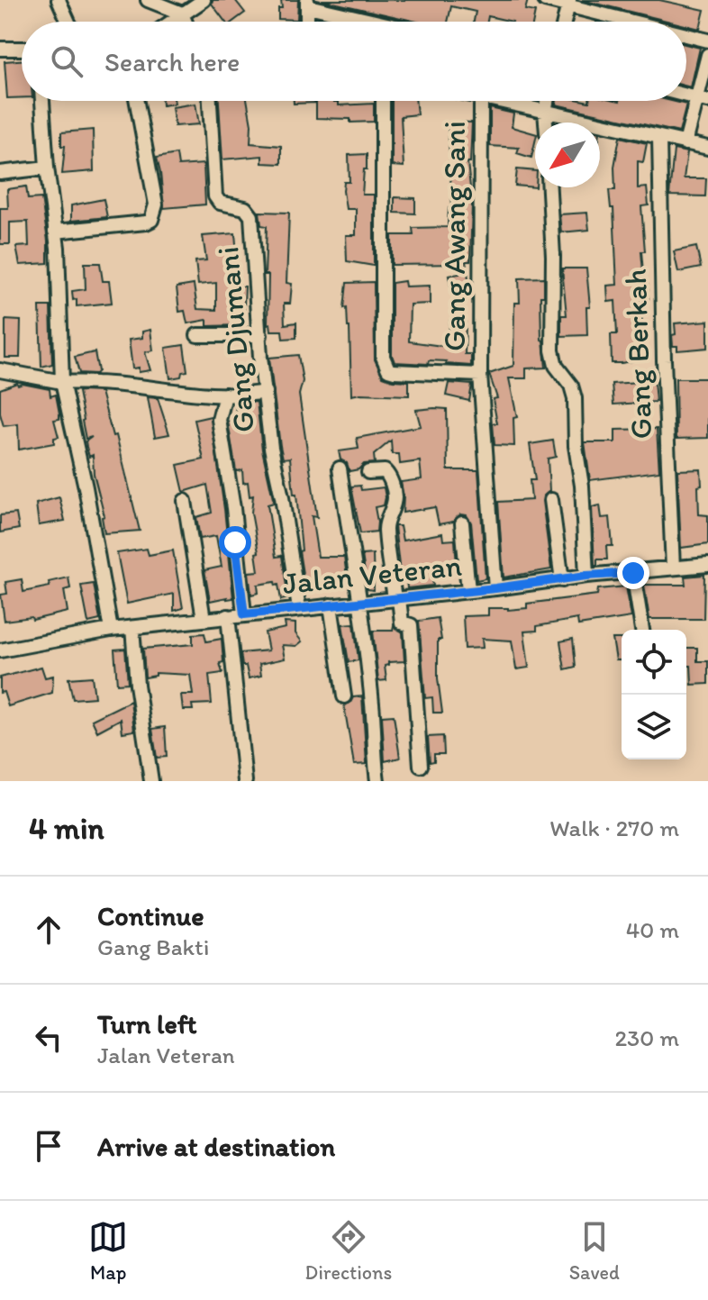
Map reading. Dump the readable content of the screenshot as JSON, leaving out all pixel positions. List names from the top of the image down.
{
  "streets": {
    "street": [
      "Gang Awang Sani",
      "Gang Djumani",
      "Gang Berkah",
      "Jalan Veteran"
    ]
  },
  "crossings": [
    ["Gang Awang Sani", "Jalan Veteran"],
    ["Gang Djumani", "Jalan Veteran"],
    ["Gang Berkah", "Jalan Veteran"]
  ],
  "north": "bottom left",
  "page": {
    "search": "Search here",
    "heading": ["4 min", "Walk · 270 m"],
    "list": [
      ["Continue", "Gang Bakti", "40 m"],
      ["Turn left", "Jalan Veteran", "230 m"],
      "Arrive at destination"
    ],
    "nav": ["Map", "Directions", "Saved"]
  }
}
